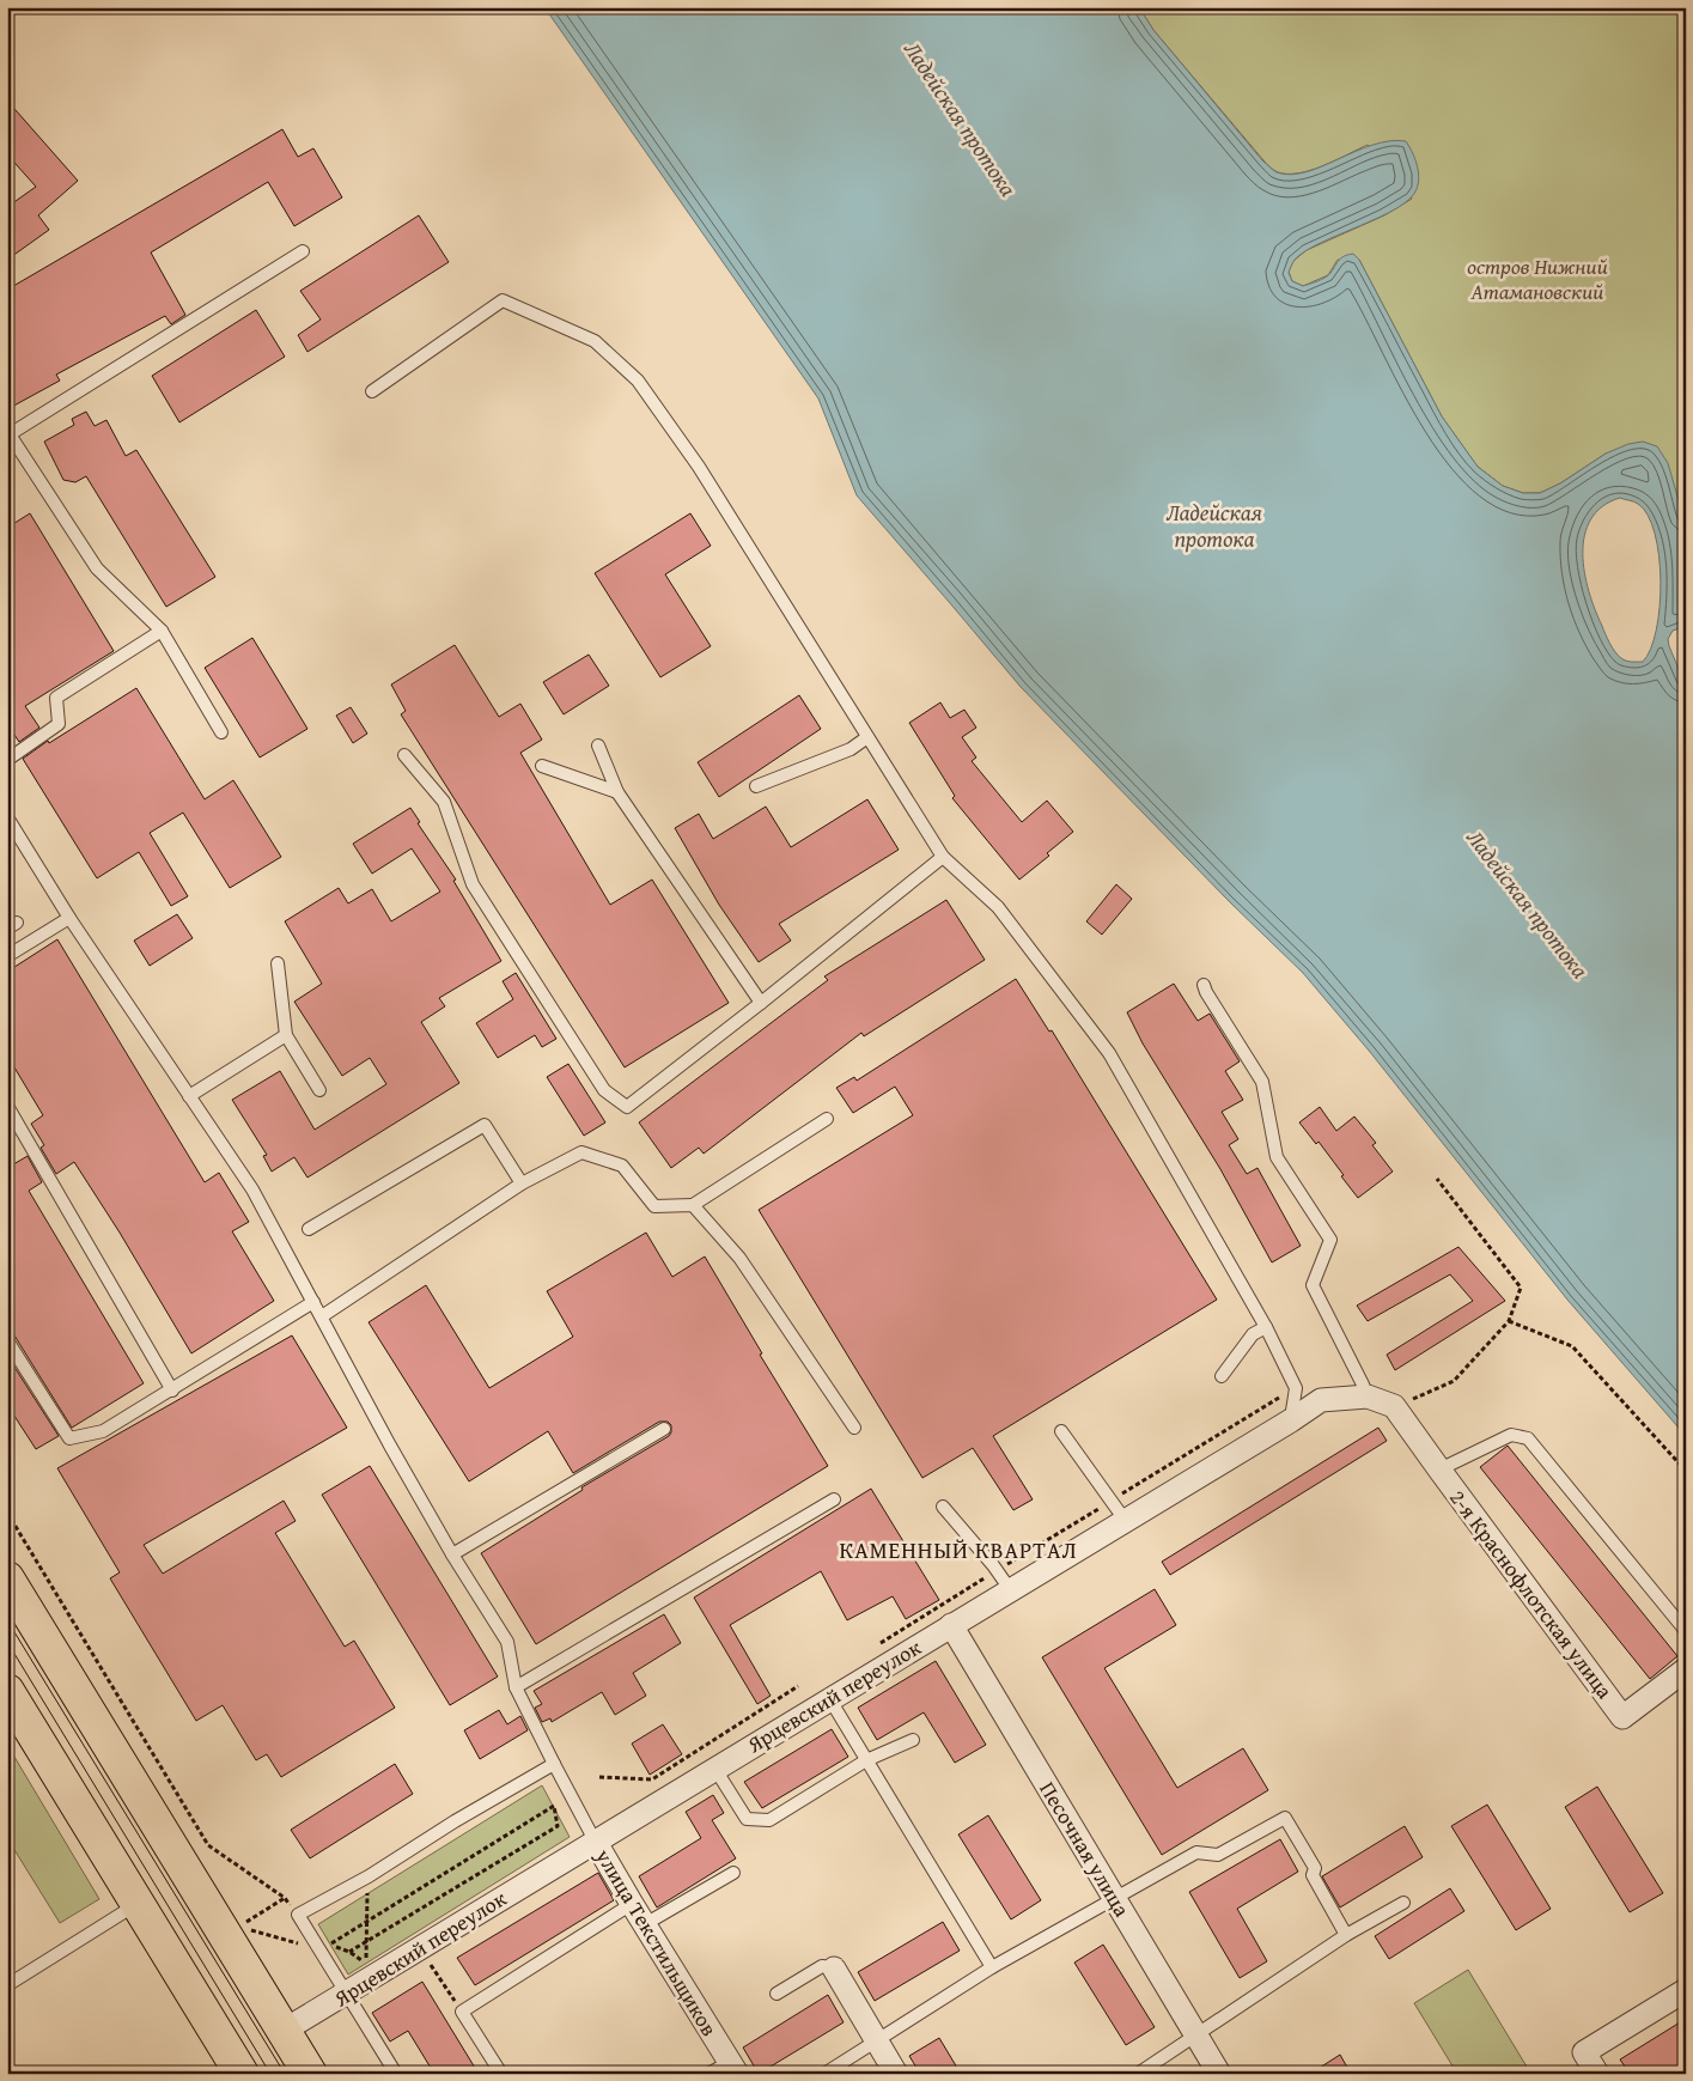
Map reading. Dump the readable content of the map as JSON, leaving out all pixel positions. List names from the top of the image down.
{
  "streets": {
    "street": [
      "2-я Краснофлотская улица",
      "Ярцевский переулок",
      "Песочная улица",
      "улица Текстильщиков"
    ]
  },
  "crossings": [
    ["2-я Краснофлотская улица", "Ярцевский переулок"],
    ["Ярцевский переулок", "Песочная улица"],
    ["Ярцевский переулок", "улица Текстильщиков"]
  ],
  "districts": ["КАМЕННЫЙ КВАРТАЛ"],
  "water": ["Ладейская протока"],
  "parks": ["остров Нижний Атамановский"]
}
